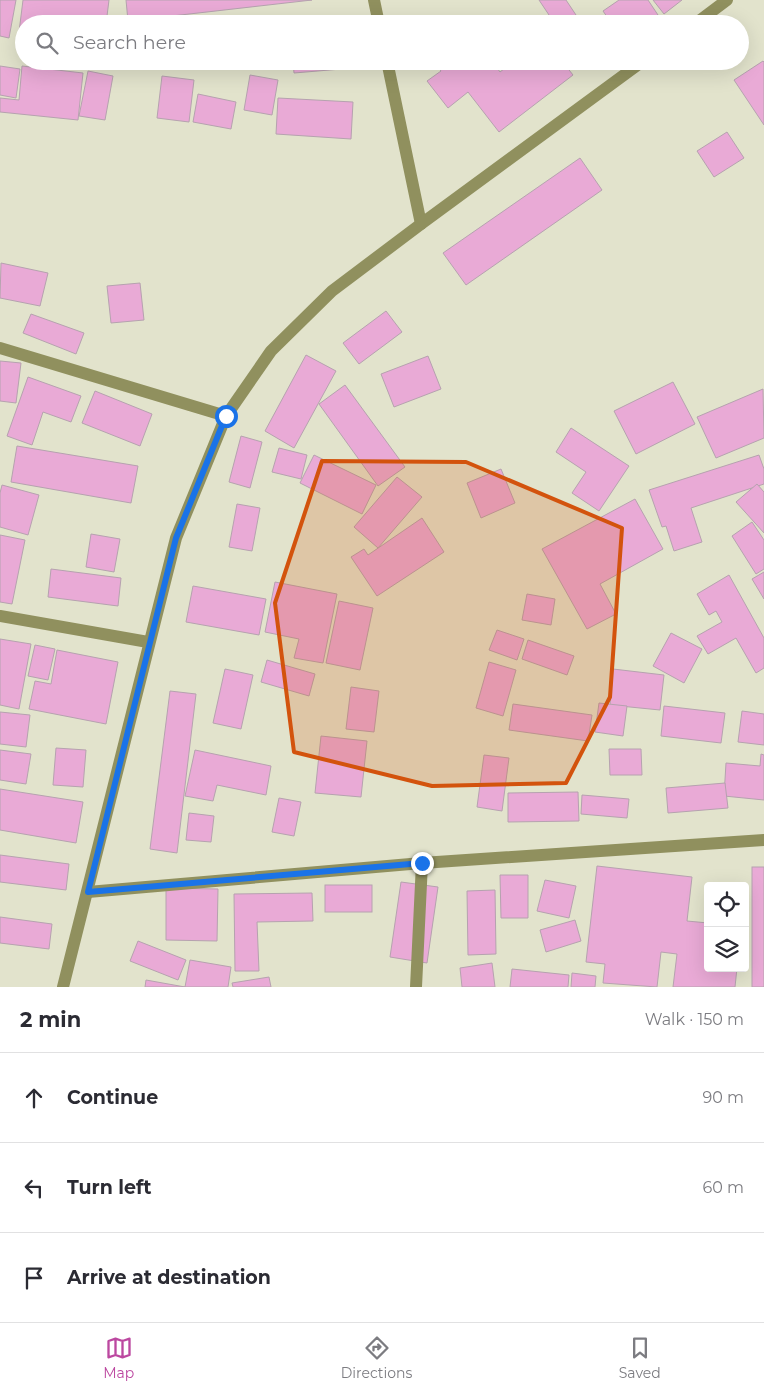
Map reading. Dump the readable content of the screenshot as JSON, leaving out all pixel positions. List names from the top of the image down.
{
  "page": {
    "search": "Search here",
    "heading": ["2 min", "Walk · 150 m"],
    "list": [
      ["Continue", "90 m"],
      ["Turn left", "60 m"],
      "Arrive at destination"
    ],
    "nav": ["Map", "Directions", "Saved"]
  }
}
